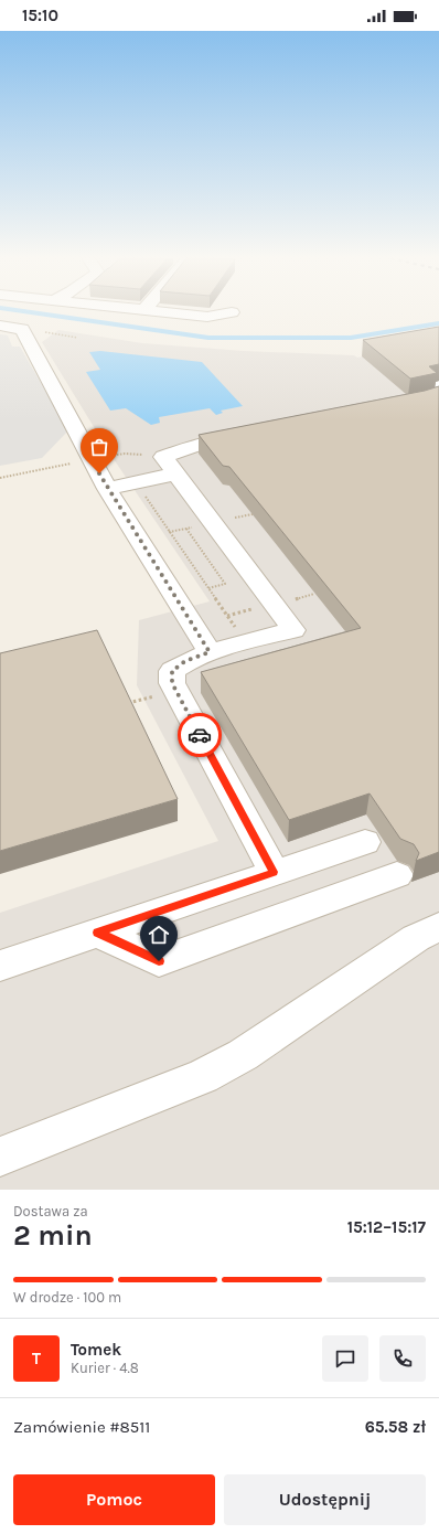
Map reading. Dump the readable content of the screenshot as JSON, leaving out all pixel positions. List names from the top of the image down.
{
  "page": {
    "status": "15:10",
    "heading": ["2 min", "Dostawa za", "15:12–15:17"],
    "panel": [
      "Tomek",
      "Kurier · 4.8",
      "Zamówienie #8511",
      "65.58 zł"
    ],
    "bar": "W drodze · 100 m",
    "round": "T",
    "buttons": ["Pomoc", "Udostępnij"]
  }
}
